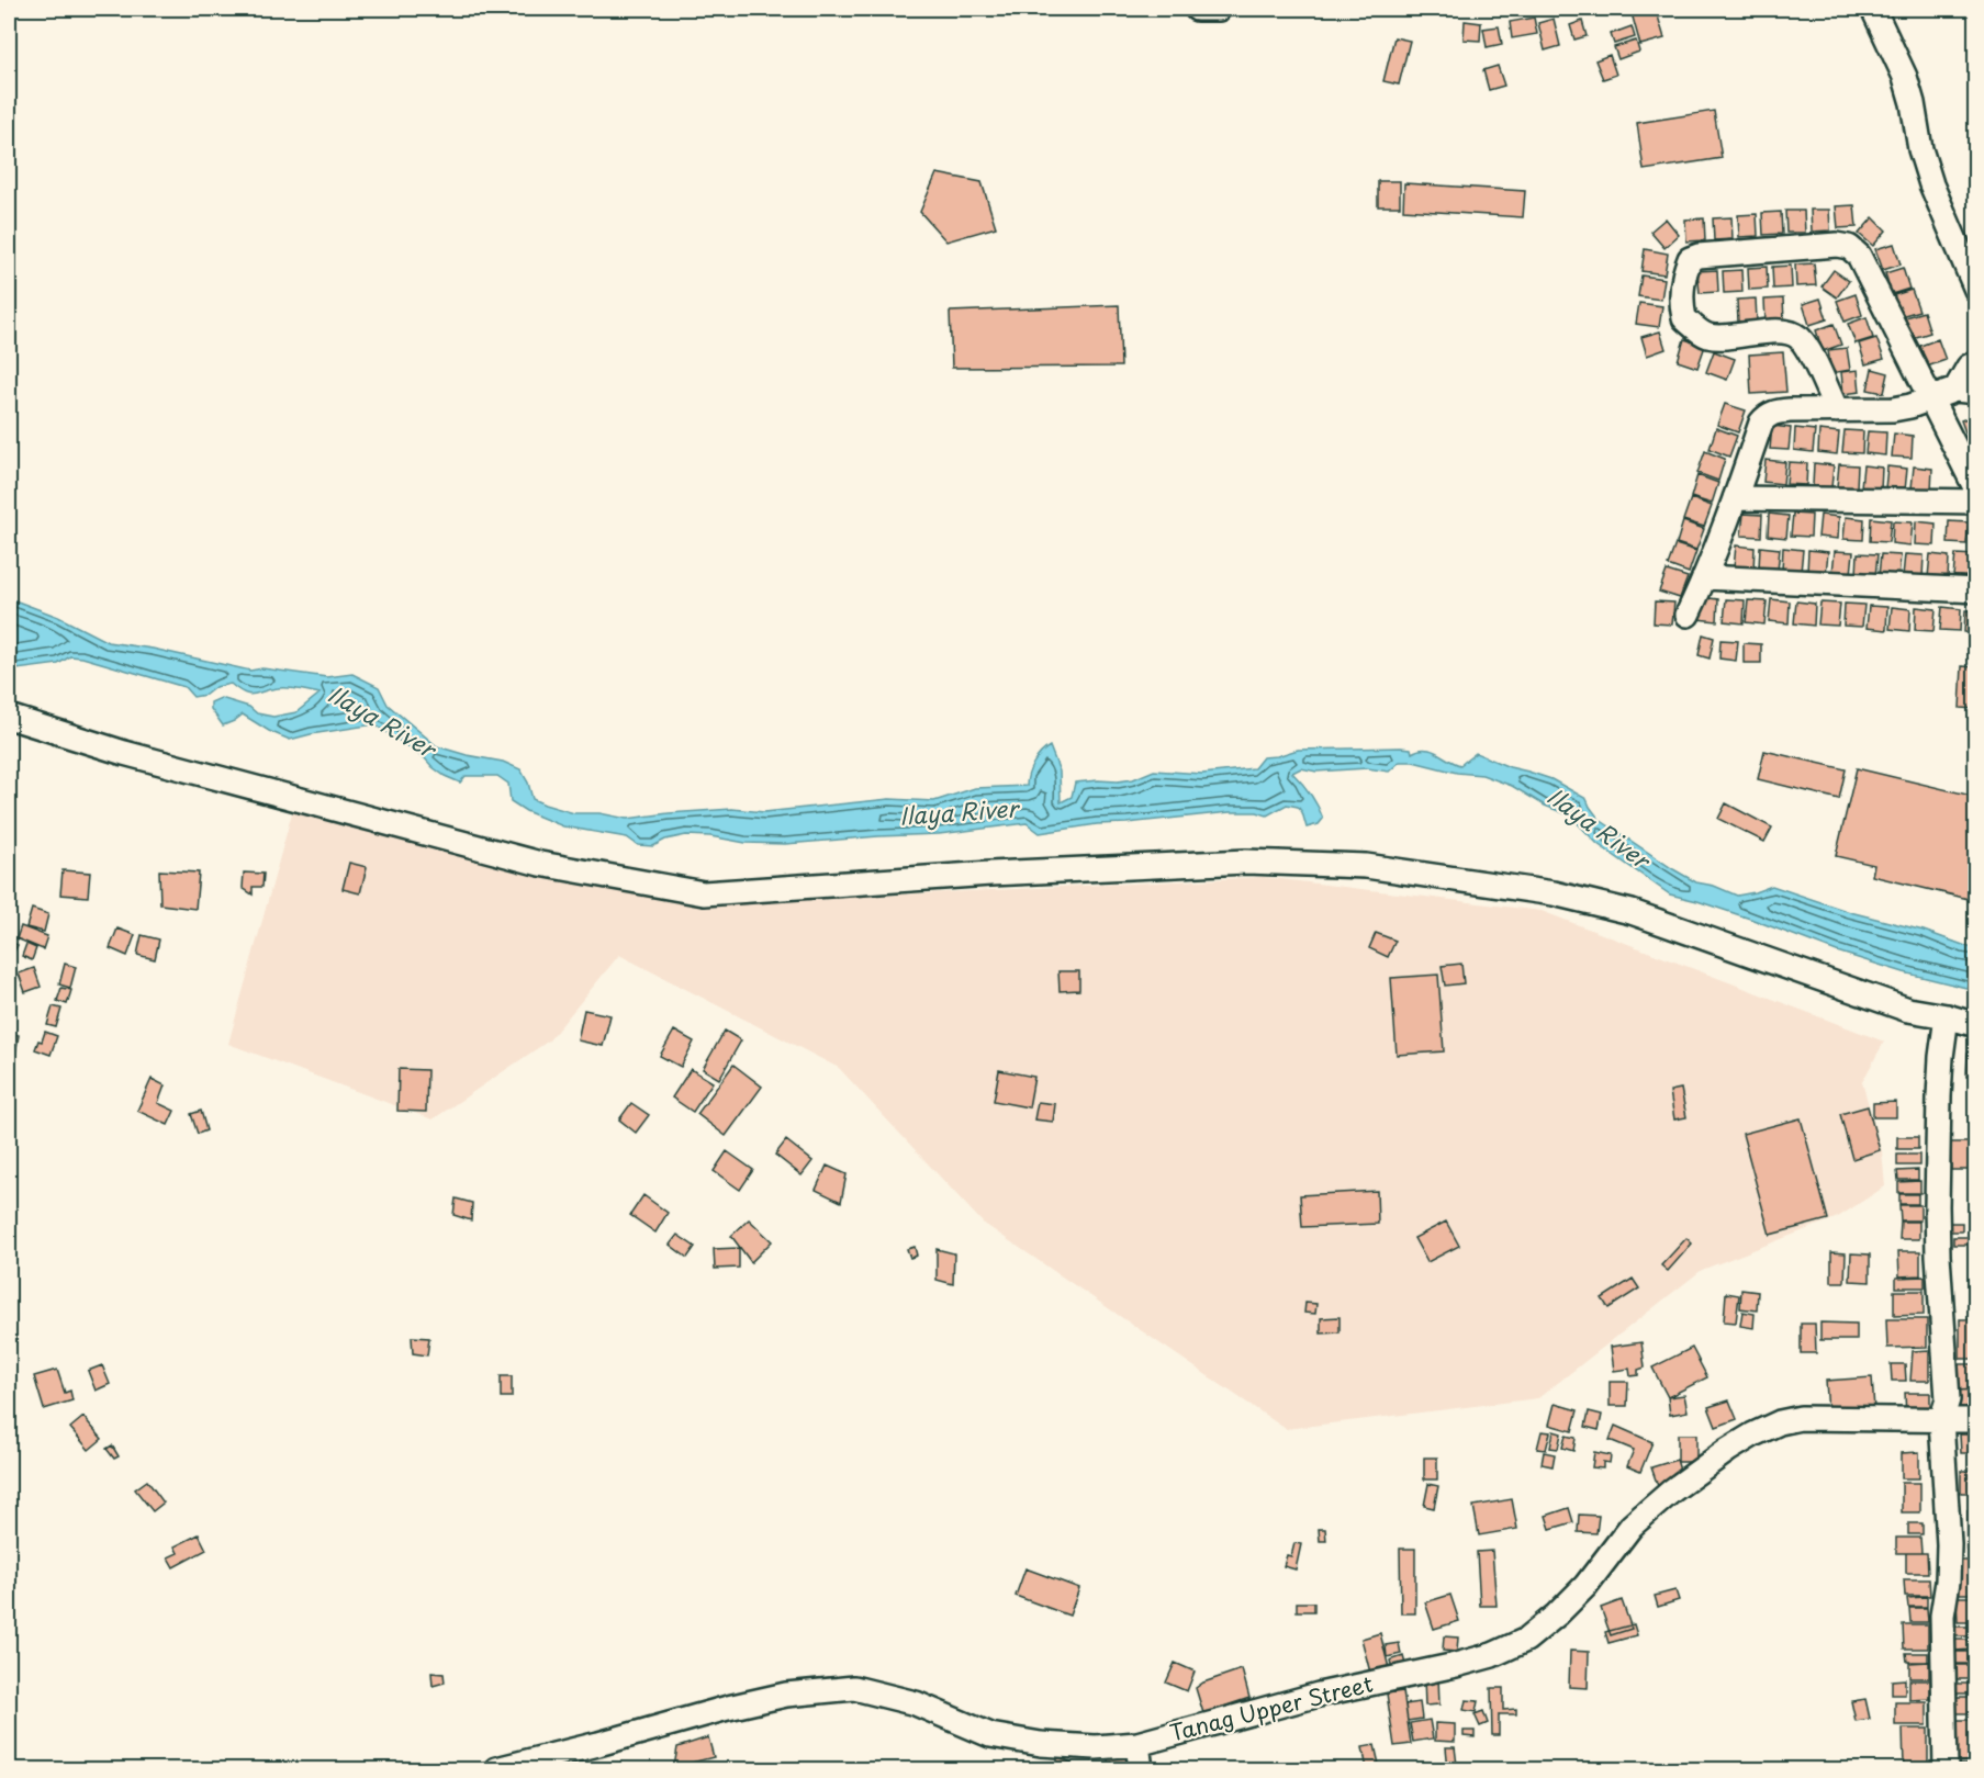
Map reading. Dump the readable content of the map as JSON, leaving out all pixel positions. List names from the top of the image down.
{
  "streets": {
    "street": ["Tanag Upper Street"]
  },
  "water": ["Ilaya River"]
}
